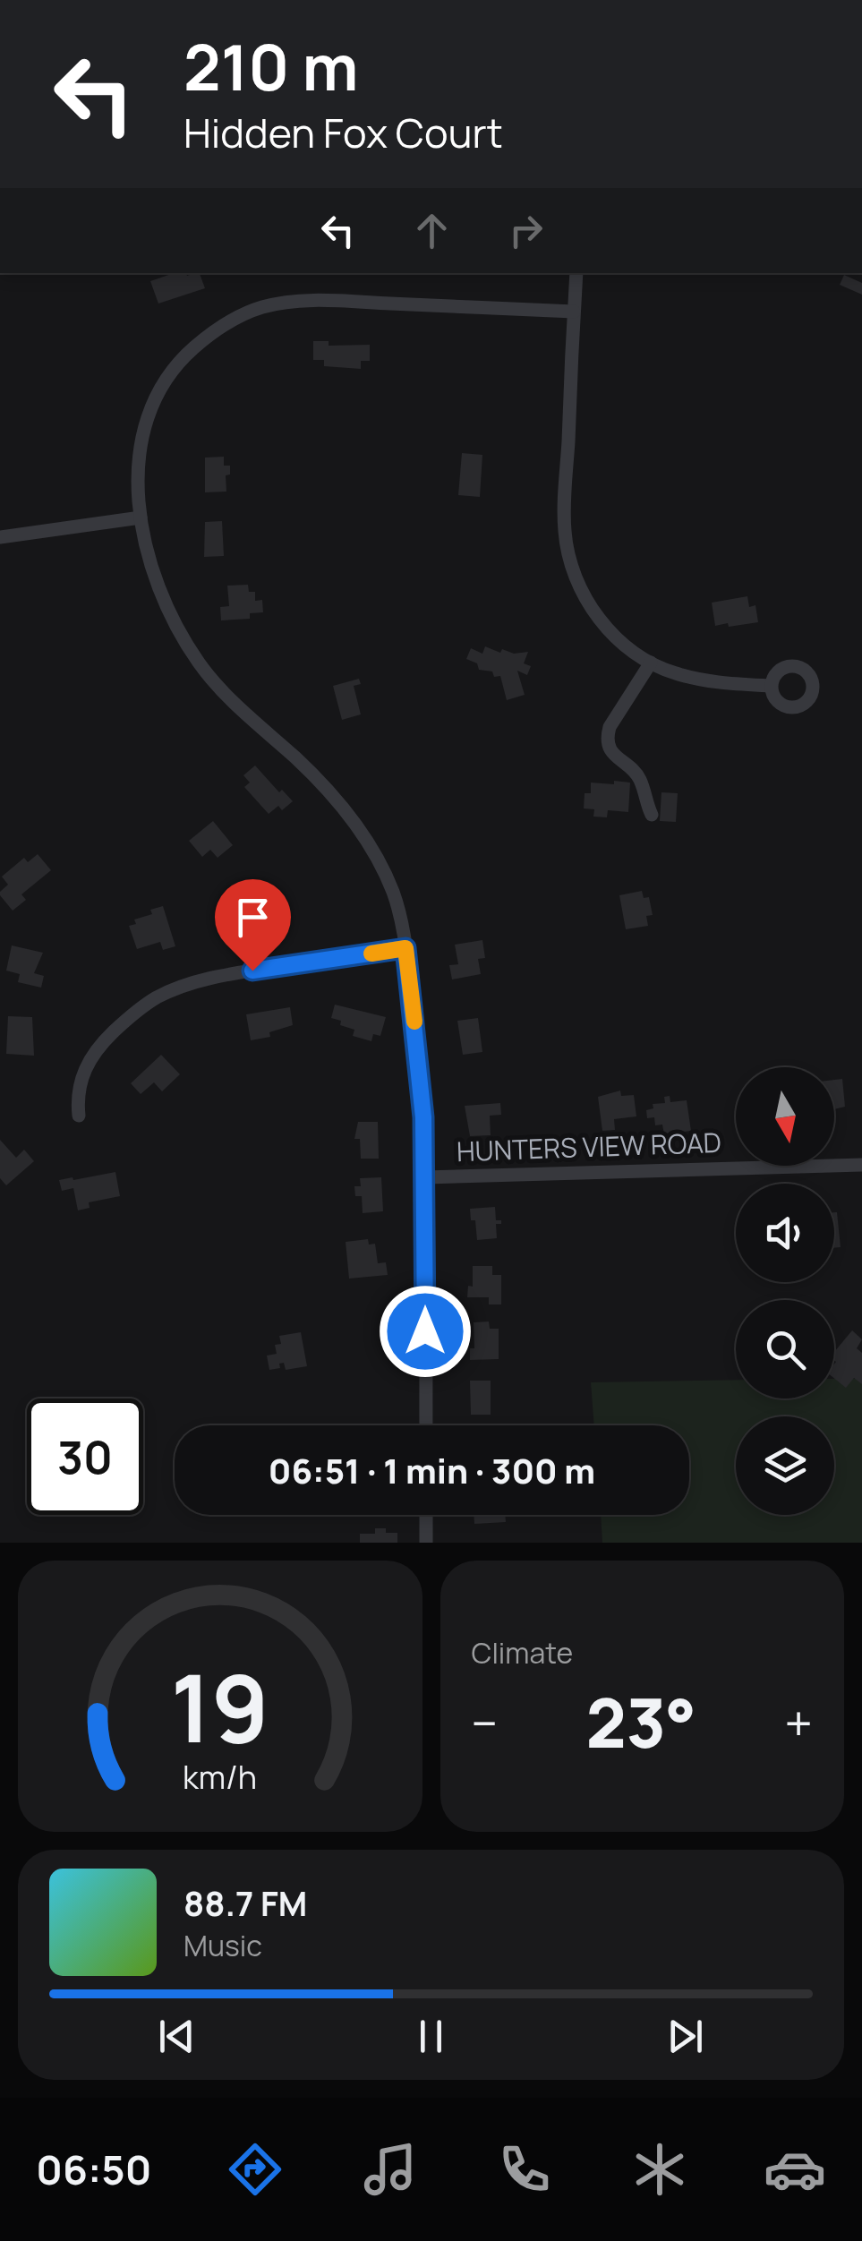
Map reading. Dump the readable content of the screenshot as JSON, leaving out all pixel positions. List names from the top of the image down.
{
  "streets": {
    "street": ["HUNTERS VIEW ROAD"]
  },
  "north": "bottom",
  "page": {
    "turn": ["210 m", "Hidden Fox Court"],
    "limit": "30",
    "trip": "06:51 · 1 min · 300 m",
    "tile": "Climate",
    "heat": ["−", "23°", "+"],
    "song": ["88.7 FM", "Music"],
    "tabs": "06:50",
    "gauge": ["19", "km/h"]
  }
}
